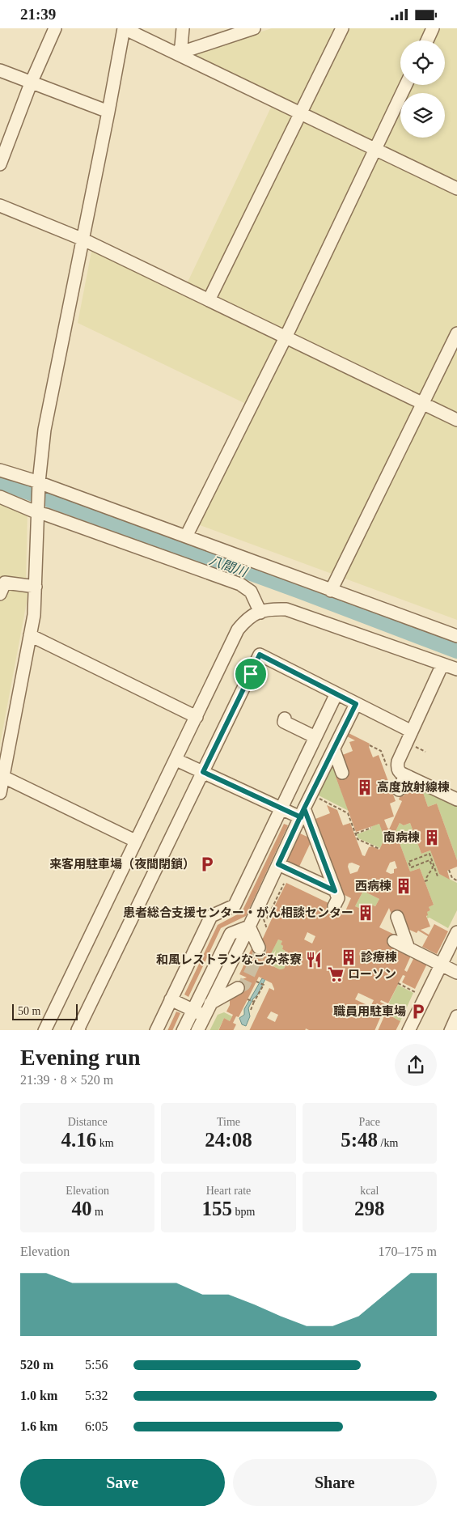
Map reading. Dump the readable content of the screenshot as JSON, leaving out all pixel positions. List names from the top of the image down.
{
  "water": ["八間川"],
  "places": {
    "building": [
      "高度放射線棟",
      "南病棟",
      "西病棟",
      "患者総合支援センター・がん相談センター",
      "診療棟"
    ],
    "parking": ["来客用駐車場（夜間閉鎖）", "職員用駐車場"],
    "restaurant": ["和風レストランなごみ茶寮"],
    "supermarket": ["ローソン"]
  },
  "scale_bar": "50 m",
  "page": {
    "status": "21:39",
    "scale": "50 m",
    "heading": ["Evening run", "21:39 · 8 × 520 m"],
    "stats": [
      ["Distance", "4.16 km"],
      ["Time", "24:08"],
      ["Pace", "5:48 /km"],
      ["Elevation", "40 m"],
      ["Heart rate", "155 bpm"],
      ["kcal", "298"]
    ],
    "chart": ["Elevation", "170–175 m"],
    "list": [
      {
        "name": "520 m",
        "note": "5:56"
      },
      {
        "name": "1.0 km",
        "note": "5:32"
      },
      {
        "name": "1.6 km",
        "note": "6:05"
      }
    ],
    "buttons": ["Save", "Share"]
  }
}
